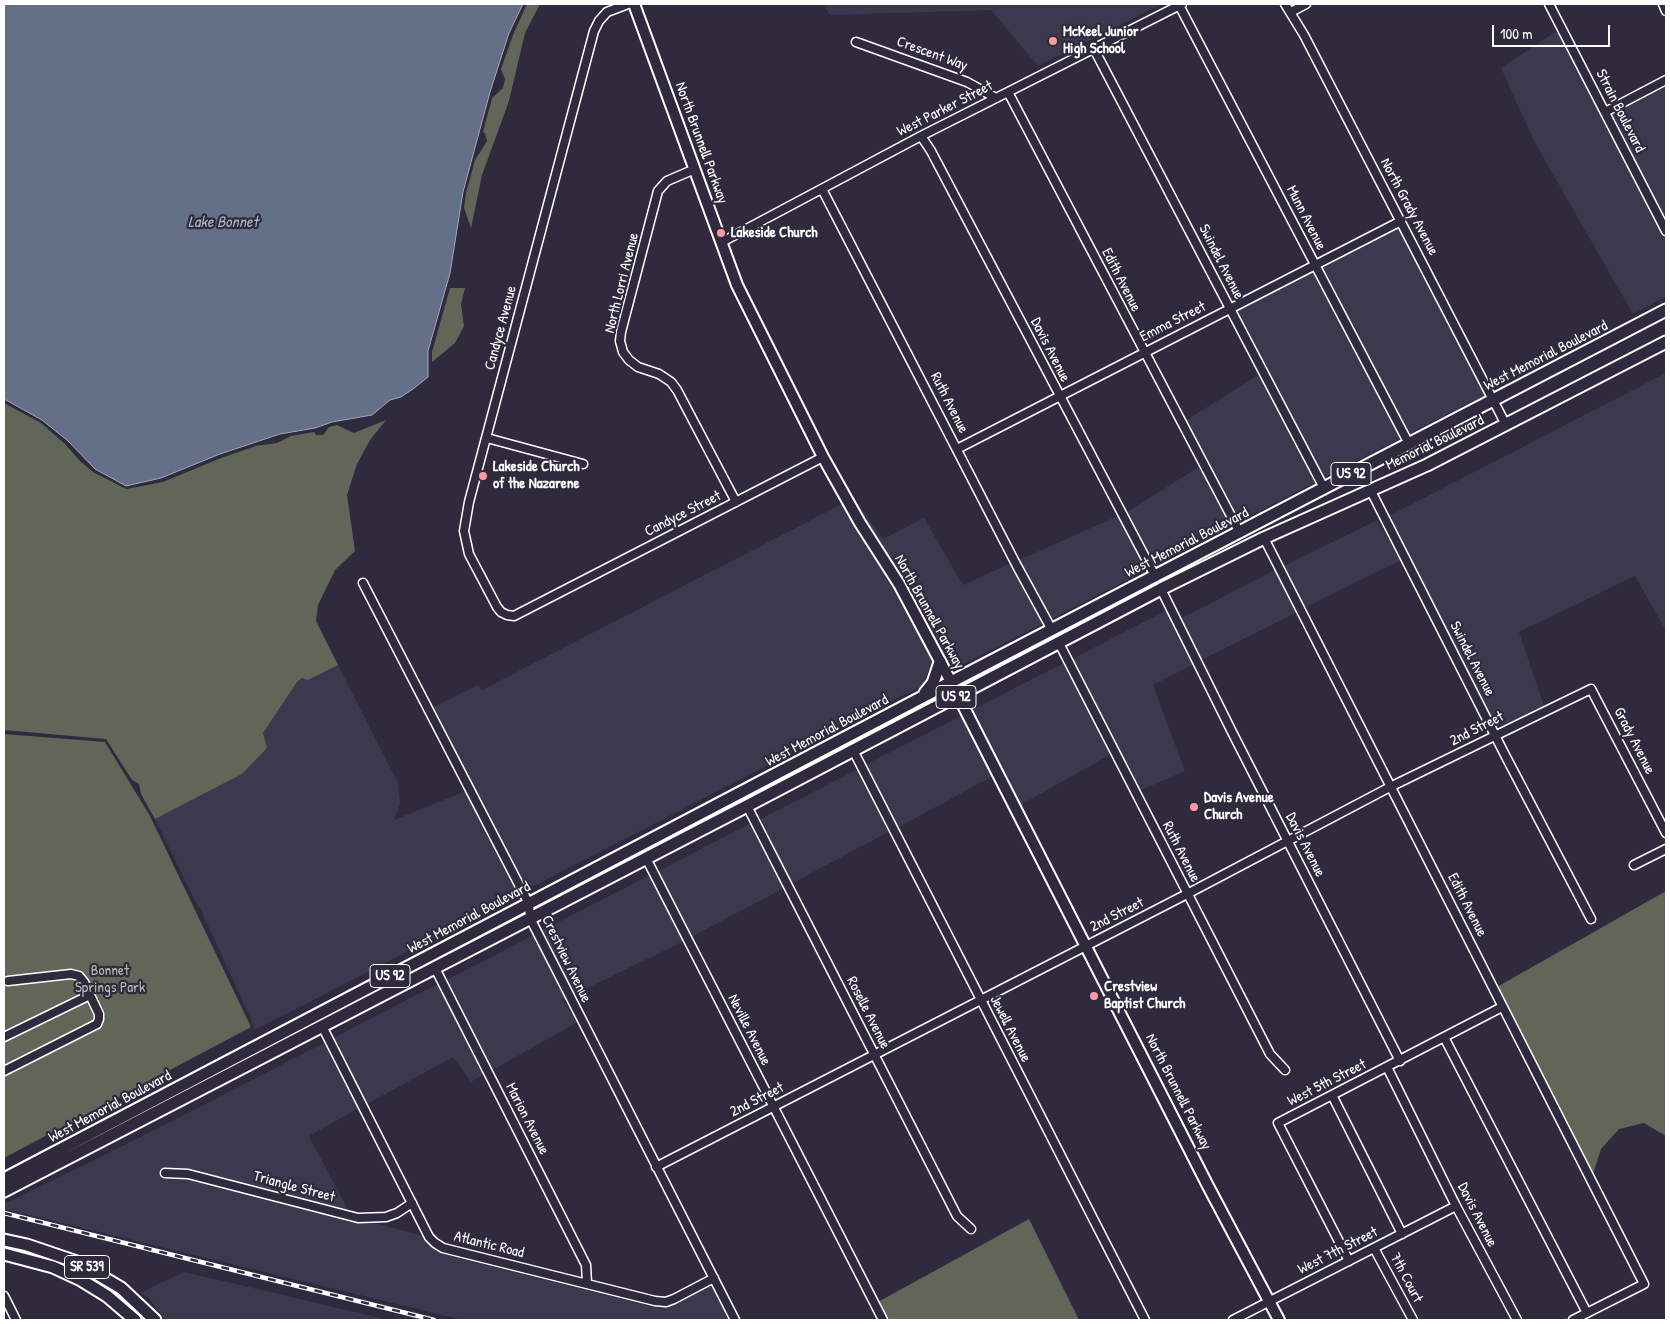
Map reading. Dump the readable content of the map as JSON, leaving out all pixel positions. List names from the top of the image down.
{
  "streets": {
    "main road": [
      "West Memorial Boulevard",
      "Memorial Boulevard",
      "US 92",
      "SR 539"
    ],
    "street": [
      "Crescent Way",
      "West Parker Street",
      "Strain Boulevard",
      "North Brunnell Parkway",
      "North Grady Avenue",
      "Munn Avenue",
      "Swindel Avenue",
      "Edith Avenue",
      "North Lorri Avenue",
      "Emma Street",
      "Candyce Avenue",
      "Davis Avenue",
      "Ruth Avenue",
      "Candyce Street",
      "2nd Street",
      "Grady Avenue",
      "Crestview Avenue",
      "Roselle Avenue",
      "Jewell Avenue",
      "Neville Avenue",
      "West 5th Street",
      "Marion Avenue",
      "Triangle Street",
      "Atlantic Road",
      "West 7th Street",
      "7th Court"
    ]
  },
  "crossings": [
    ["Crescent Way", "West Parker Street"],
    ["West Parker Street", "North Brunnell Parkway"],
    ["West Parker Street", "Munn Avenue"],
    ["West Parker Street", "Swindel Avenue"],
    ["West Parker Street", "Edith Avenue"],
    ["West Parker Street", "Davis Avenue"],
    ["West Parker Street", "Ruth Avenue"],
    ["North Brunnell Parkway", "North Lorri Avenue"],
    ["North Brunnell Parkway", "West Memorial Boulevard"],
    ["North Brunnell Parkway", "Candyce Street"],
    ["North Brunnell Parkway", "2nd Street"],
    ["North Brunnell Parkway", "West 7th Street"],
    ["North Grady Avenue", "Emma Street"],
    ["North Grady Avenue", "West Memorial Boulevard"],
    ["North Grady Avenue", "Memorial Boulevard"],
    ["Munn Avenue", "Emma Street"],
    ["Munn Avenue", "West Memorial Boulevard"],
    ["Swindel Avenue", "Emma Street"],
    ["Swindel Avenue", "West Memorial Boulevard"],
    ["Swindel Avenue", "Memorial Boulevard"],
    ["Swindel Avenue", "2nd Street"],
    ["Edith Avenue", "Emma Street"],
    ["Edith Avenue", "West Memorial Boulevard"],
    ["Edith Avenue", "Memorial Boulevard"],
    ["Edith Avenue", "2nd Street"],
    ["North Lorri Avenue", "Candyce Street"],
    ["Emma Street", "Davis Avenue"],
    ["Emma Street", "Ruth Avenue"],
    ["Candyce Avenue", "Candyce Street"],
    ["Davis Avenue", "West Memorial Boulevard"],
    ["Davis Avenue", "2nd Street"],
    ["Davis Avenue", "West 5th Street"],
    ["Davis Avenue", "West 7th Street"],
    ["West Memorial Boulevard", "Ruth Avenue"],
    ["West Memorial Boulevard", "Memorial Boulevard"],
    ["West Memorial Boulevard", "Crestview Avenue"],
    ["West Memorial Boulevard", "Roselle Avenue"],
    ["West Memorial Boulevard", "Jewell Avenue"],
    ["West Memorial Boulevard", "Neville Avenue"],
    ["West Memorial Boulevard", "Marion Avenue"],
    ["West Memorial Boulevard", "Atlantic Road"],
    ["Ruth Avenue", "2nd Street"],
    ["2nd Street", "Grady Avenue"],
    ["2nd Street", "Crestview Avenue"],
    ["2nd Street", "Roselle Avenue"],
    ["2nd Street", "Jewell Avenue"],
    ["2nd Street", "Neville Avenue"],
    ["Crestview Avenue", "Atlantic Road"],
    ["West 5th Street", "West 7th Street"],
    ["Marion Avenue", "Atlantic Road"],
    ["Triangle Street", "Atlantic Road"],
    ["West 7th Street", "7th Court"]
  ],
  "water": ["Lake Bonnet"],
  "parks": ["Bonnet Springs Park"],
  "places": [
    "McKeel Junior High School",
    "Lakeside Church",
    "Lakeside Church of the Nazarene",
    "Davis Avenue Church",
    "Crestview Baptist Church"
  ],
  "scale_bar": "100 m"
}
